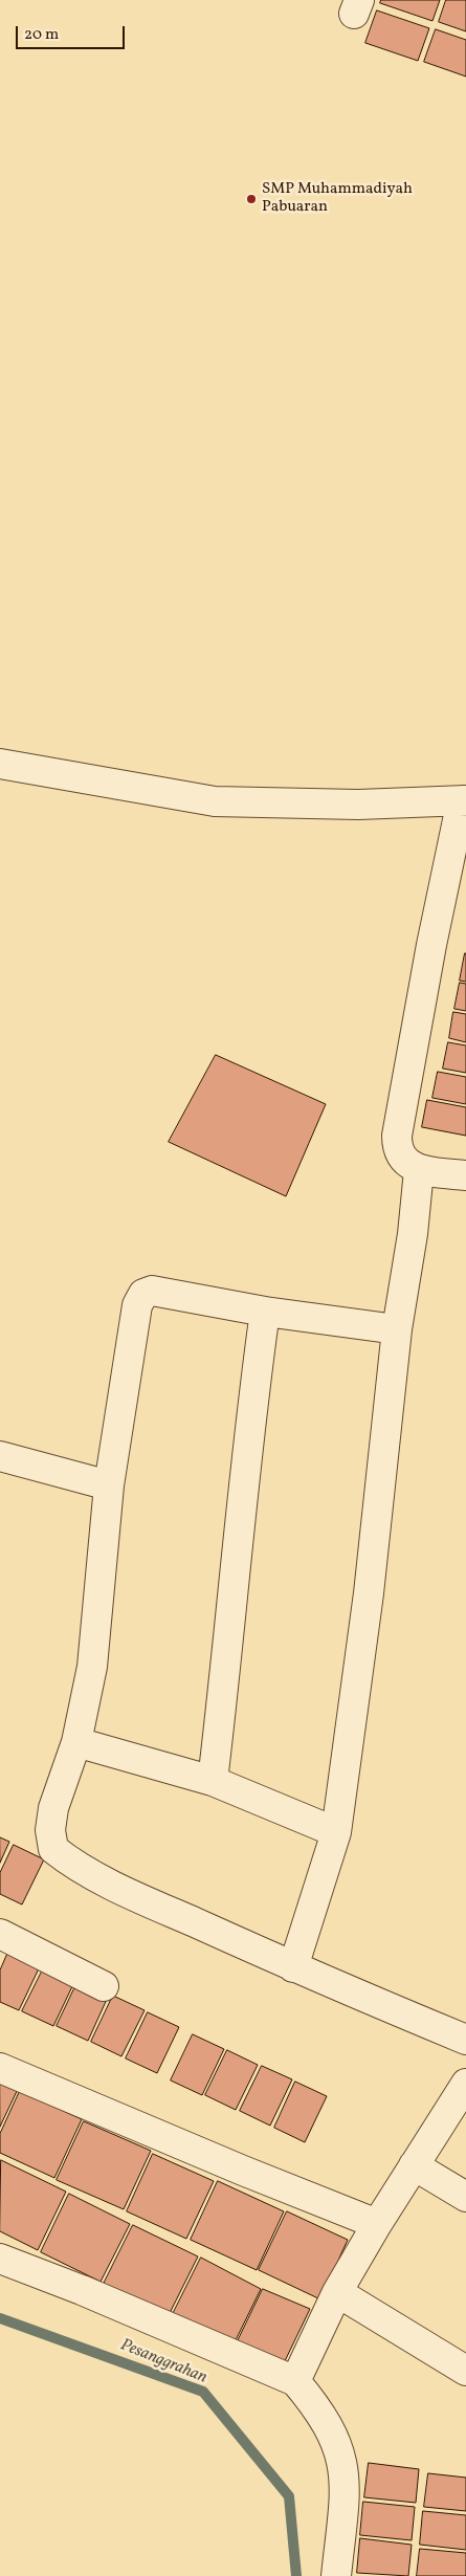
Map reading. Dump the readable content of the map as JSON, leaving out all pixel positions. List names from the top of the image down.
{
  "water": ["Pesanggrahan"],
  "places": ["SMP Muhammadiyah Pabuaran"],
  "scale_bar": "20 m"
}
